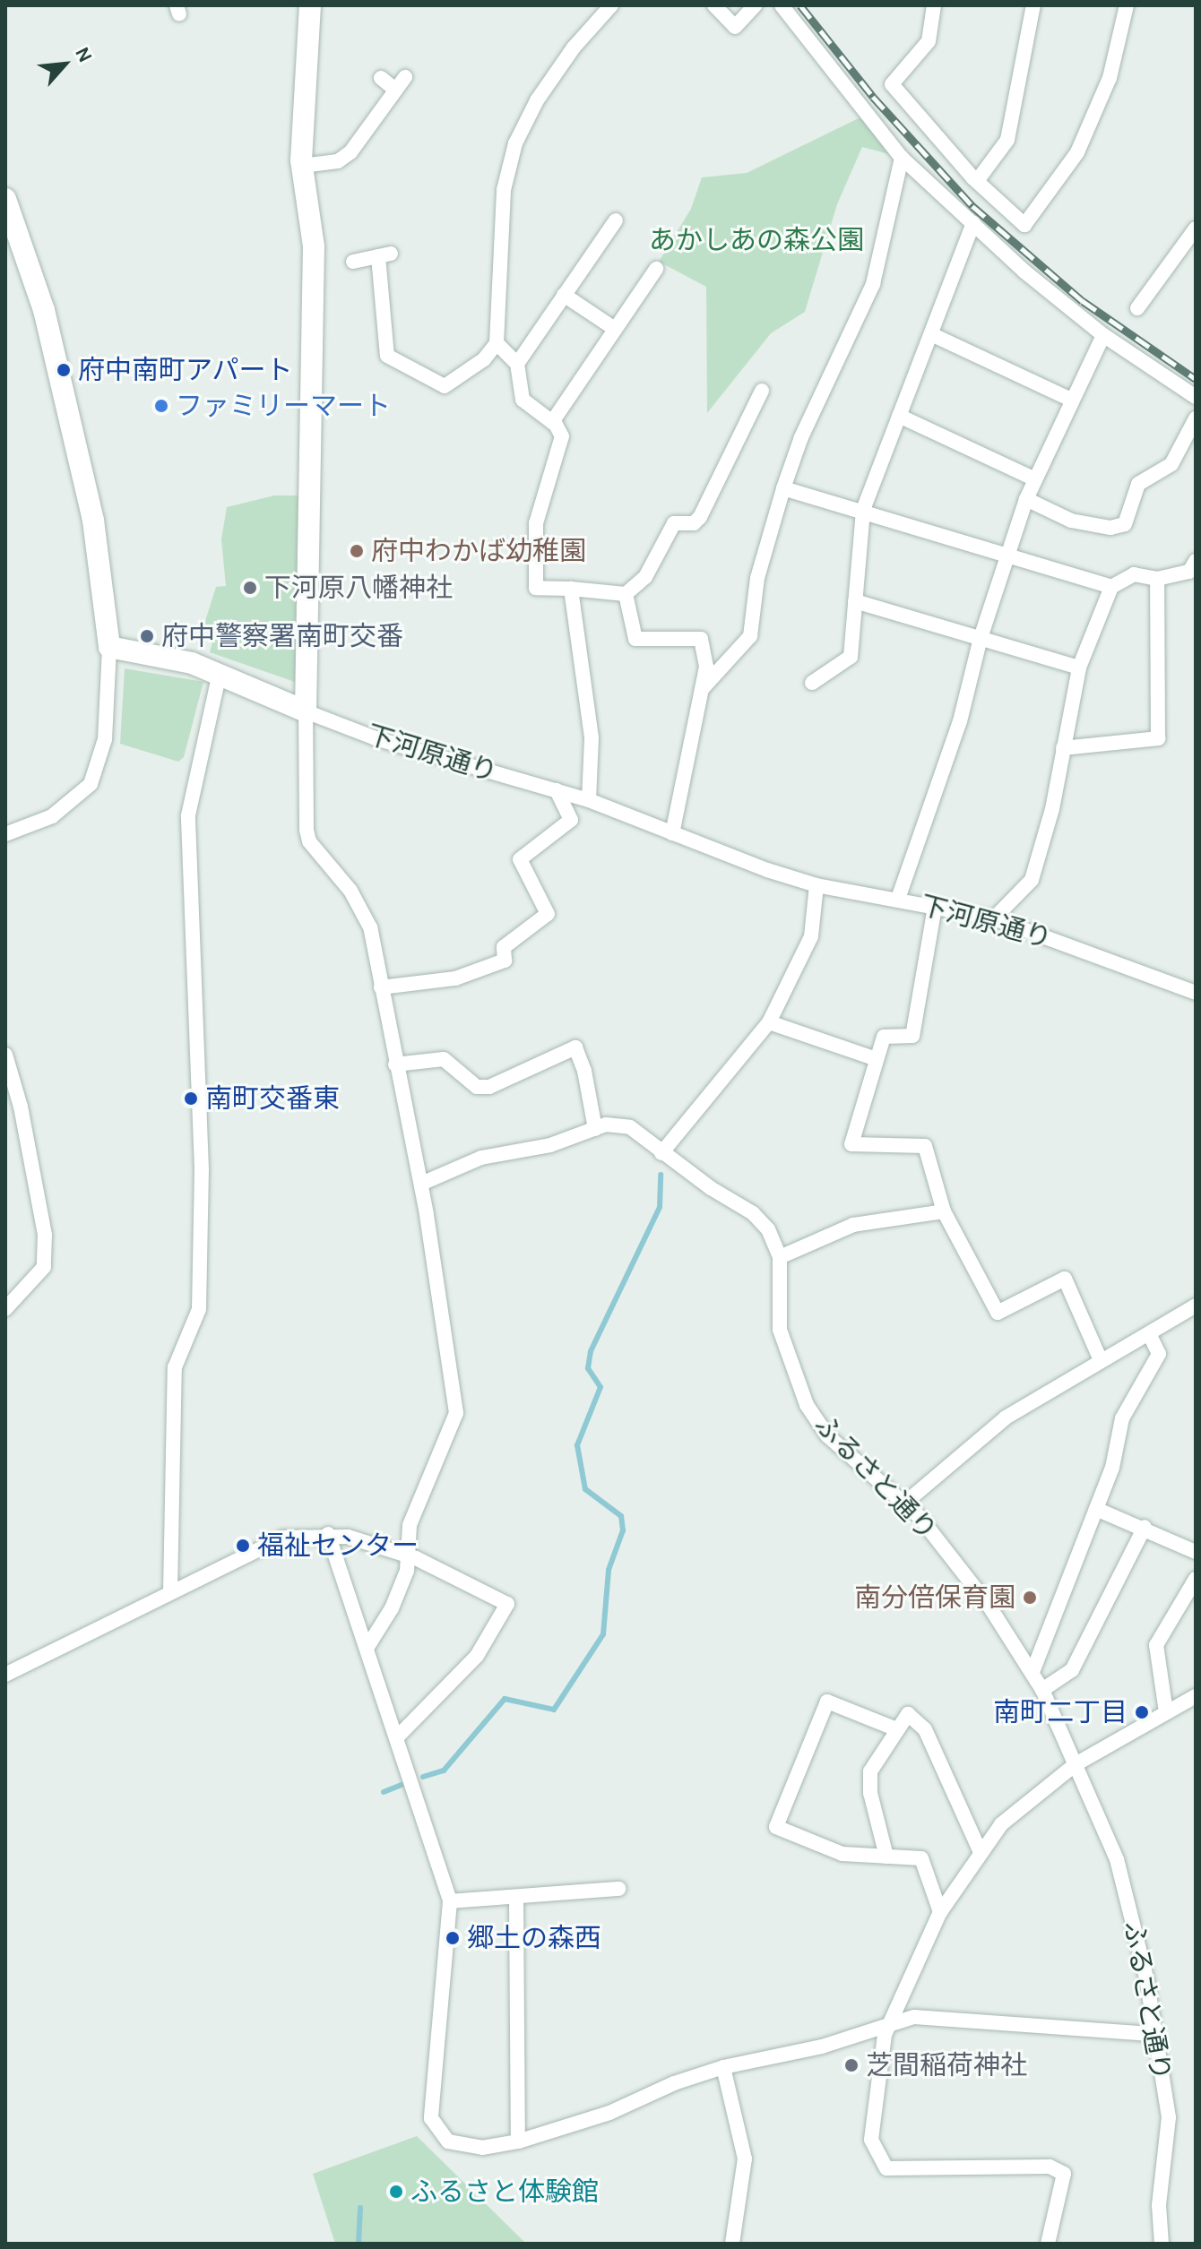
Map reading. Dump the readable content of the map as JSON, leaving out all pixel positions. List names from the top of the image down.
{
  "streets": {
    "street": ["下河原通り", "ふるさと通り"]
  },
  "parks": ["あかしあの森公園"],
  "places": [
    "府中南町アパート",
    "ファミリーマート",
    "府中わかば幼稚園",
    "下河原八幡神社",
    "府中警察署南町交番",
    "南町交番東",
    "福祉センター",
    "南分倍保育園",
    "南町二丁目",
    "郷土の森西",
    "芝間稲荷神社",
    "ふるさと体験館"
  ],
  "north": "top right"
}
